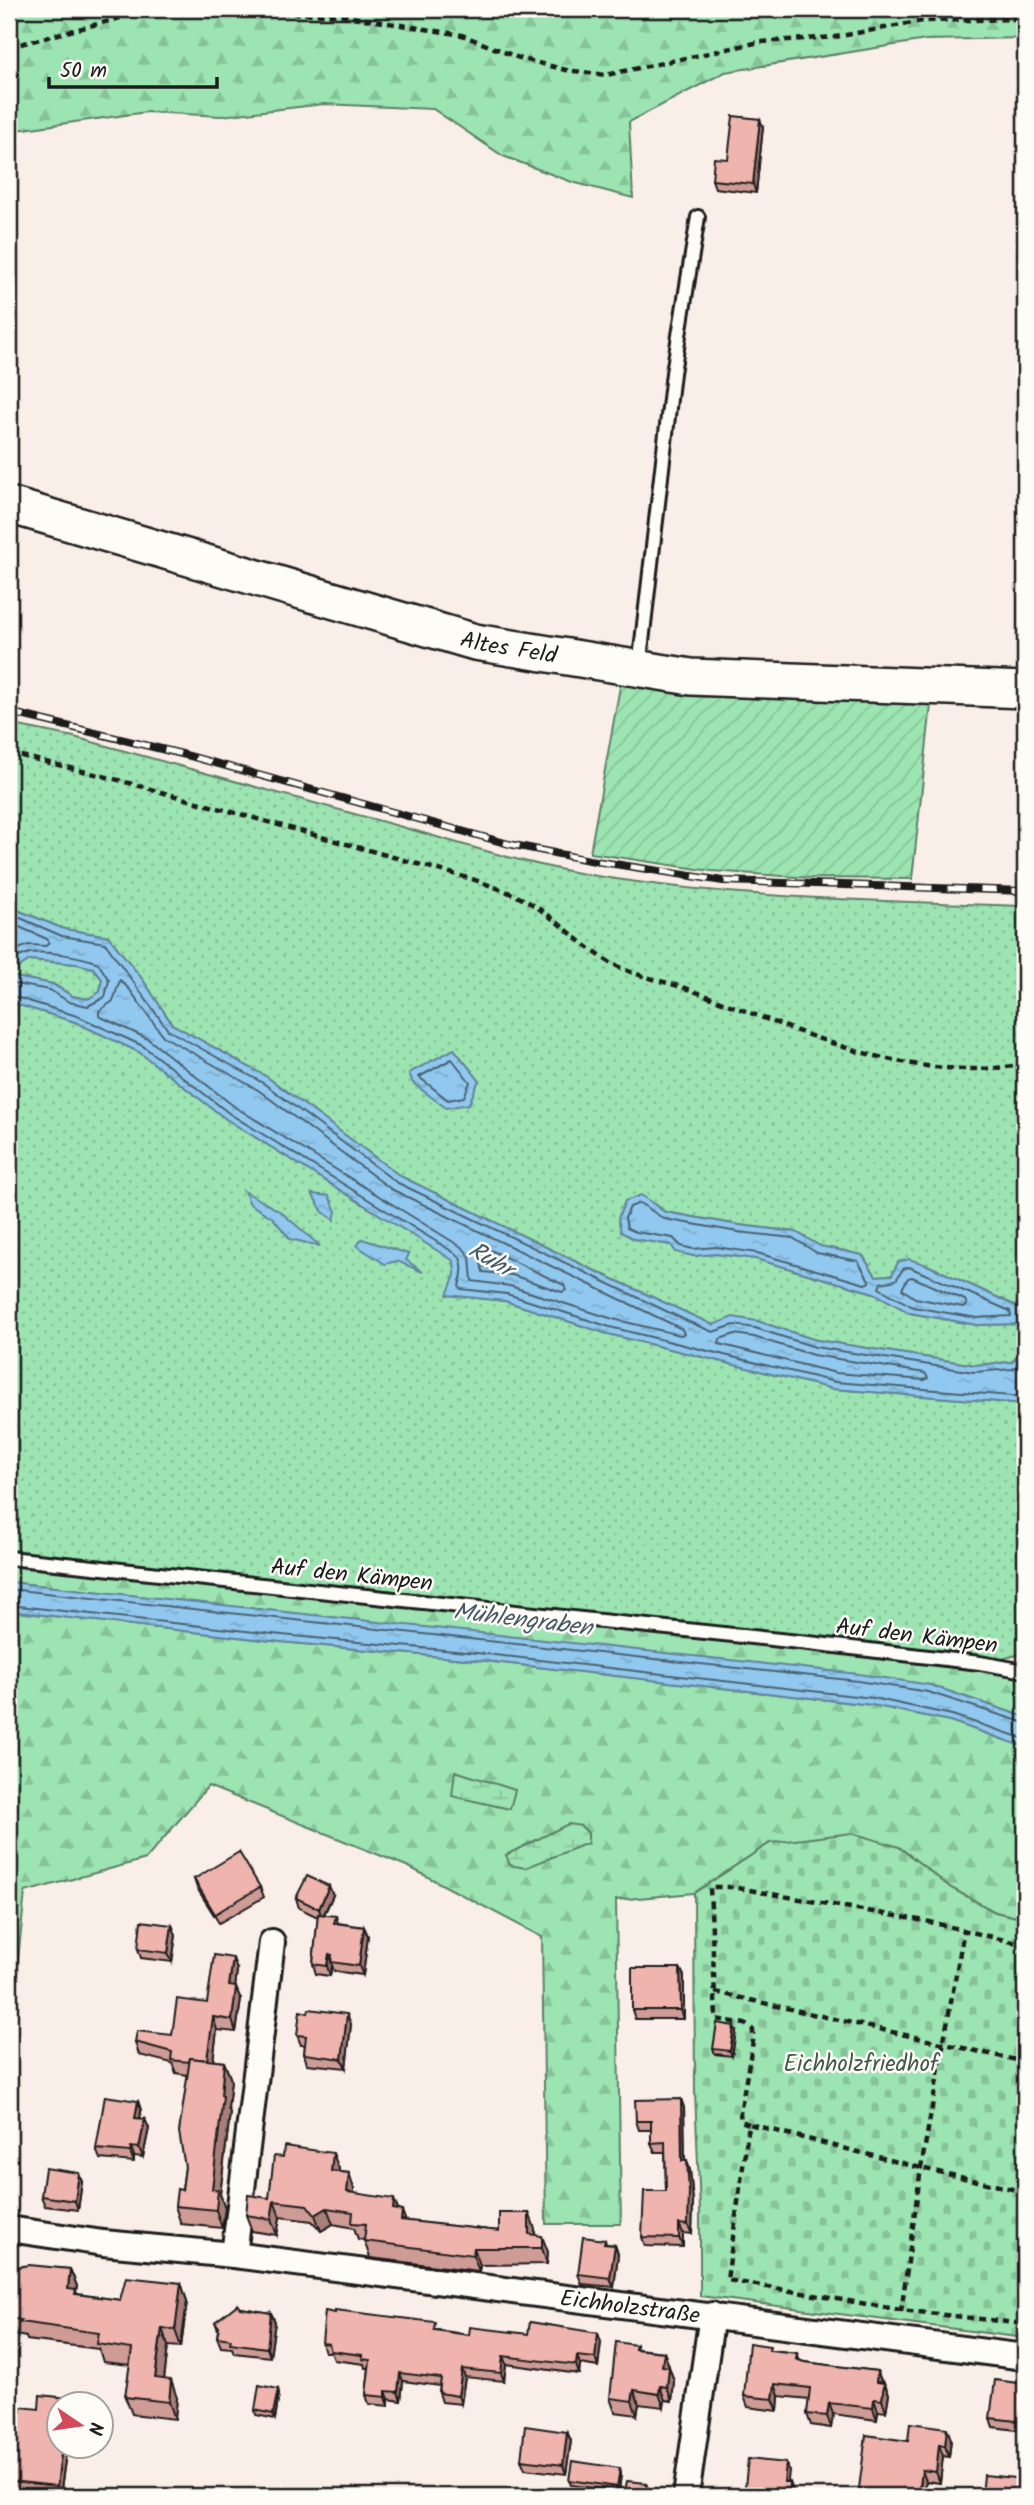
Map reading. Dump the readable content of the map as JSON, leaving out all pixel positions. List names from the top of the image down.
{
  "streets": {
    "main road": ["Altes Feld"],
    "street": ["Eichholzstraße"],
    "lane": ["Auf den Kämpen"]
  },
  "water": ["Ruhr", "Mühlengraben"],
  "parks": ["Eichholzfriedhof"],
  "scale_bar": "50 m",
  "north": "right"
}
